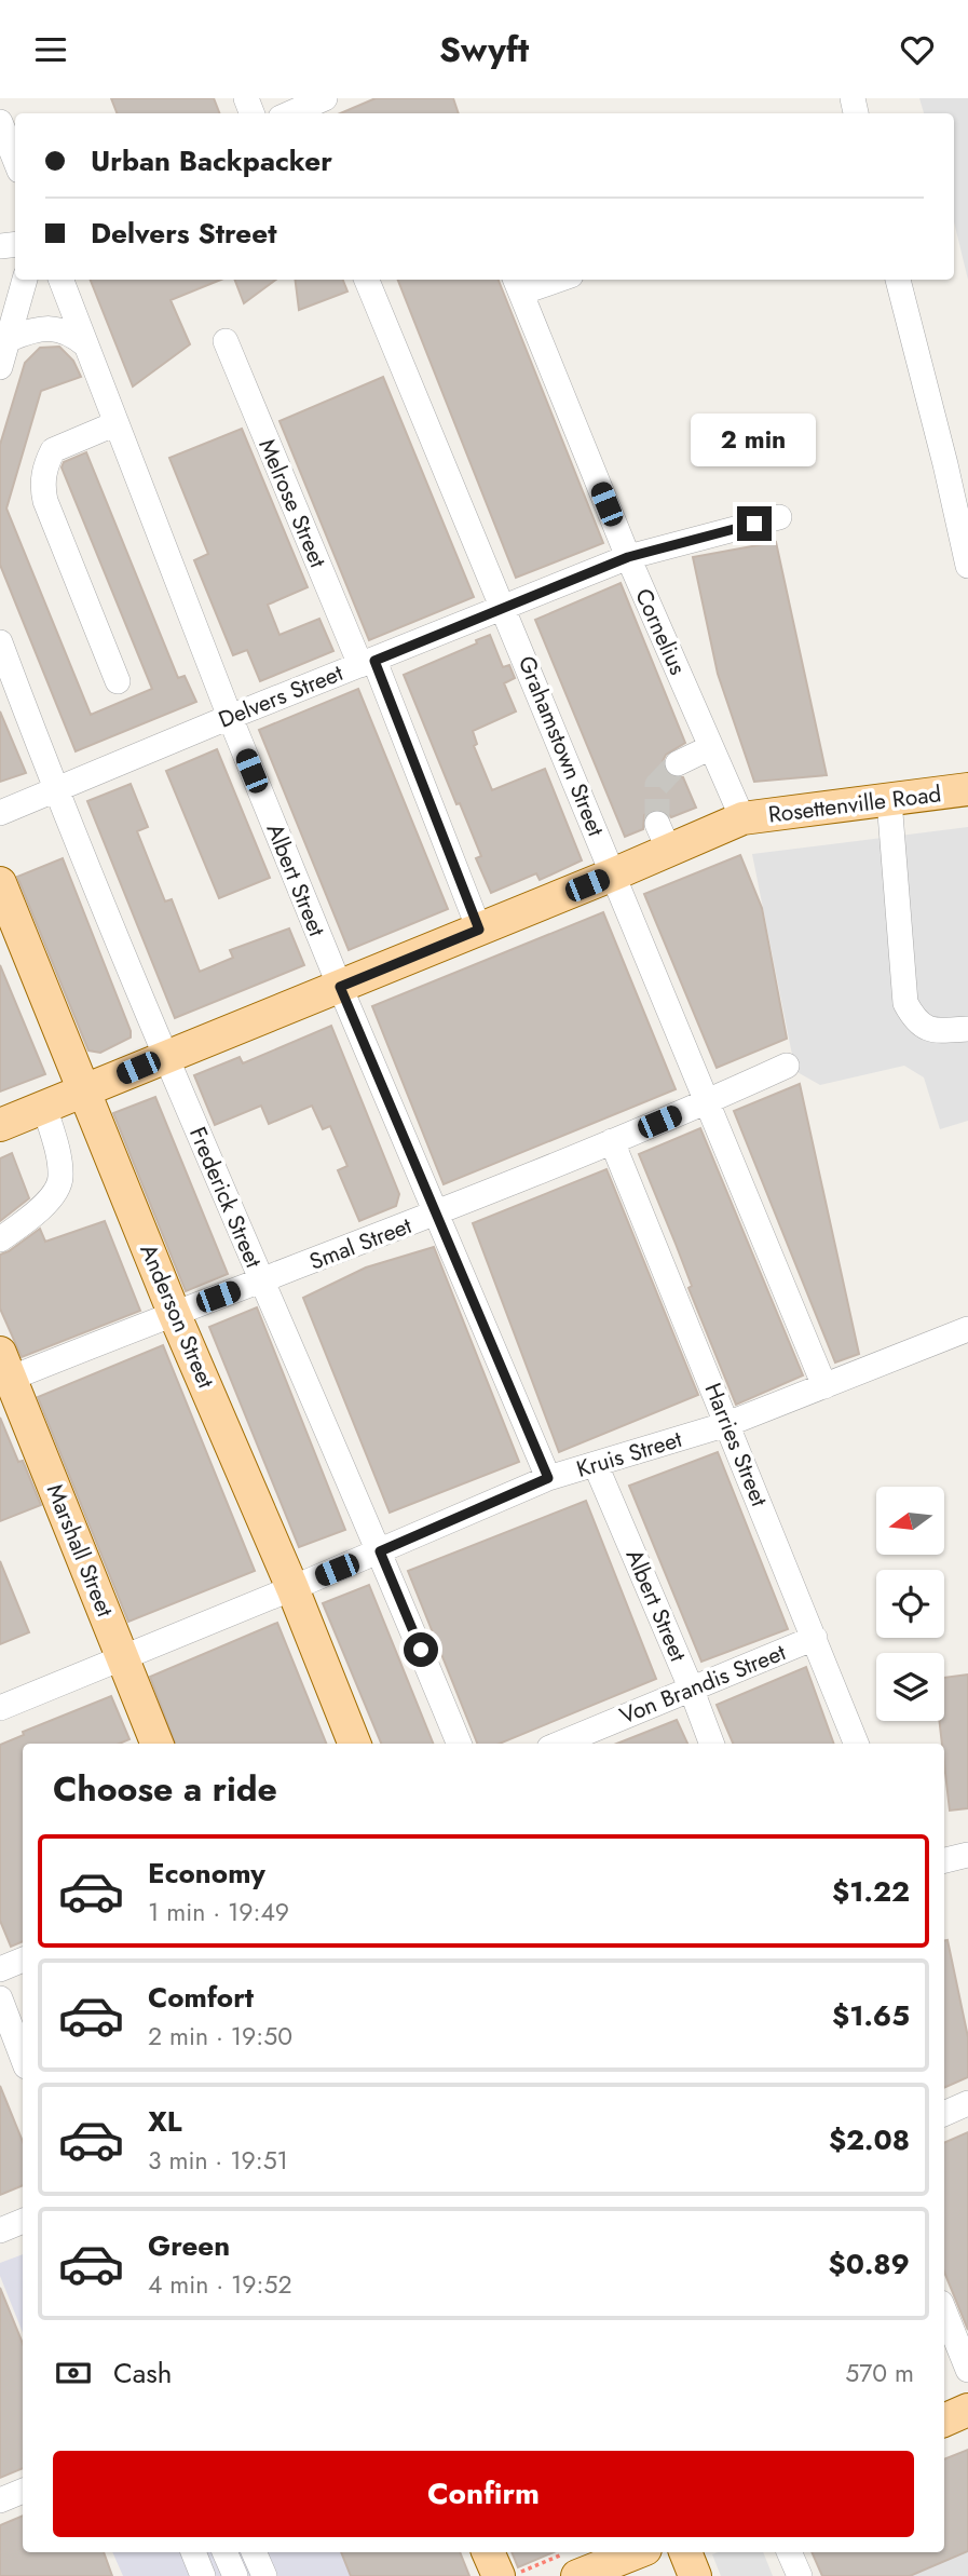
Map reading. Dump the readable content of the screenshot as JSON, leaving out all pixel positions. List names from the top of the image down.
{
  "streets": {
    "main road": ["Rosettenville Road", "Anderson Street", "Marshall Street"],
    "street": [
      "Melrose Street",
      "Cornelius",
      "Delvers Street",
      "Grahamstown Street",
      "Albert Street",
      "Frederick Street",
      "Smal Street",
      "Harries Street",
      "Kruis Street",
      "Von Brandis Street"
    ]
  },
  "crossings": [
    ["Melrose Street", "Delvers Street"],
    ["Melrose Street", "Rosettenville Road"],
    ["Cornelius", "Delvers Street"],
    ["Cornelius", "Rosettenville Road"],
    ["Delvers Street", "Grahamstown Street"],
    ["Delvers Street", "Albert Street"],
    ["Delvers Street", "Frederick Street"],
    ["Grahamstown Street", "Rosettenville Road"],
    ["Grahamstown Street", "Smal Street"],
    ["Grahamstown Street", "Kruis Street"],
    ["Rosettenville Road", "Albert Street"],
    ["Rosettenville Road", "Frederick Street"],
    ["Rosettenville Road", "Anderson Street"],
    ["Albert Street", "Smal Street"],
    ["Albert Street", "Kruis Street"],
    ["Albert Street", "Von Brandis Street"],
    ["Frederick Street", "Smal Street"],
    ["Frederick Street", "Kruis Street"],
    ["Smal Street", "Anderson Street"],
    ["Smal Street", "Harries Street"],
    ["Smal Street", "Marshall Street"],
    ["Anderson Street", "Kruis Street"],
    ["Harries Street", "Kruis Street"],
    ["Harries Street", "Von Brandis Street"],
    ["Kruis Street", "Marshall Street"]
  ],
  "north": "left",
  "page": {
    "header": "Swyft",
    "banner": ["Urban Backpacker", "Delvers Street"],
    "bubble": "2 min",
    "heading": "Choose a ride",
    "list": [
      {
        "name": "Economy",
        "note": "1 min · 19:49",
        "value": "$1.22"
      },
      {
        "name": "Comfort",
        "note": "2 min · 19:50",
        "value": "$1.65"
      },
      {
        "name": "XL",
        "note": "3 min · 19:51",
        "value": "$2.08"
      },
      {
        "name": "Green",
        "note": "4 min · 19:52",
        "value": "$0.89"
      }
    ],
    "pay": ["Cash", "570 m"],
    "buttons": "Confirm"
  }
}
